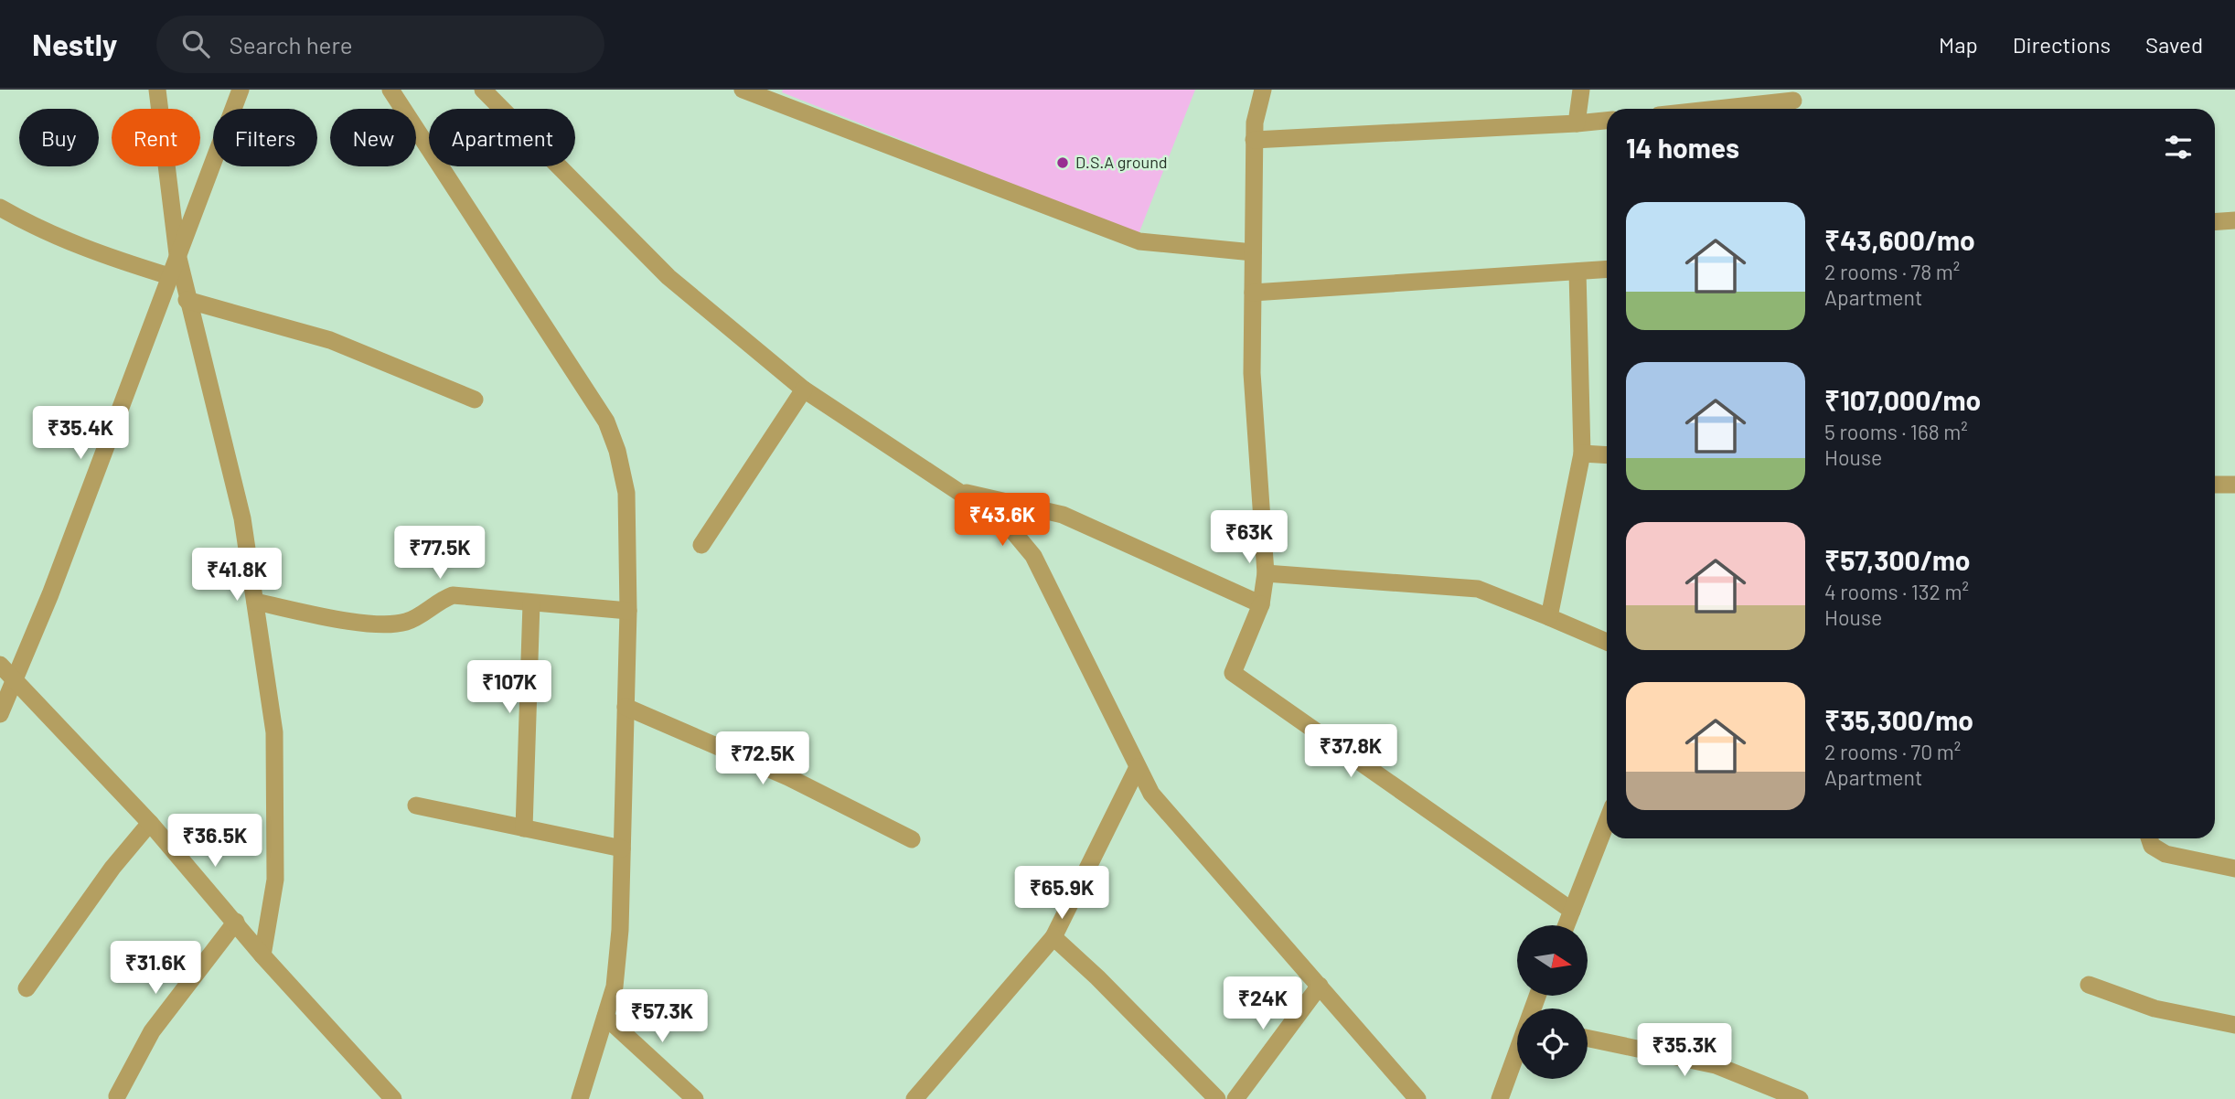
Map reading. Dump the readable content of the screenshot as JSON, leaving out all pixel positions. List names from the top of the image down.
{
  "places": ["D.S.A ground"],
  "north": "right",
  "page": {
    "header": "Nestly",
    "search": "Search here",
    "nav": ["Map", "Directions", "Saved"],
    "chip": [
      "Buy",
      "Rent",
      "Filters",
      "New",
      "Apartment"
    ],
    "heading": "14 homes",
    "list": [
      {
        "name": "₹43,600/mo",
        "note": "2 rooms · 78 m² · Apartment"
      },
      {
        "name": "₹107,000/mo",
        "note": "5 rooms · 168 m² · House"
      },
      {
        "name": "₹57,300/mo",
        "note": "4 rooms · 132 m² · House"
      },
      {
        "name": "₹35,300/mo",
        "note": "2 rooms · 70 m² · Apartment"
      }
    ],
    "price": [
      "₹35.4K",
      "₹43.6K",
      "₹63K",
      "₹77.5K",
      "₹41.8K",
      "₹107K",
      "₹37.8K",
      "₹72.5K",
      "₹36.5K",
      "₹65.9K",
      "₹31.6K",
      "₹24K",
      "₹57.3K",
      "₹35.3K"
    ]
  }
}
